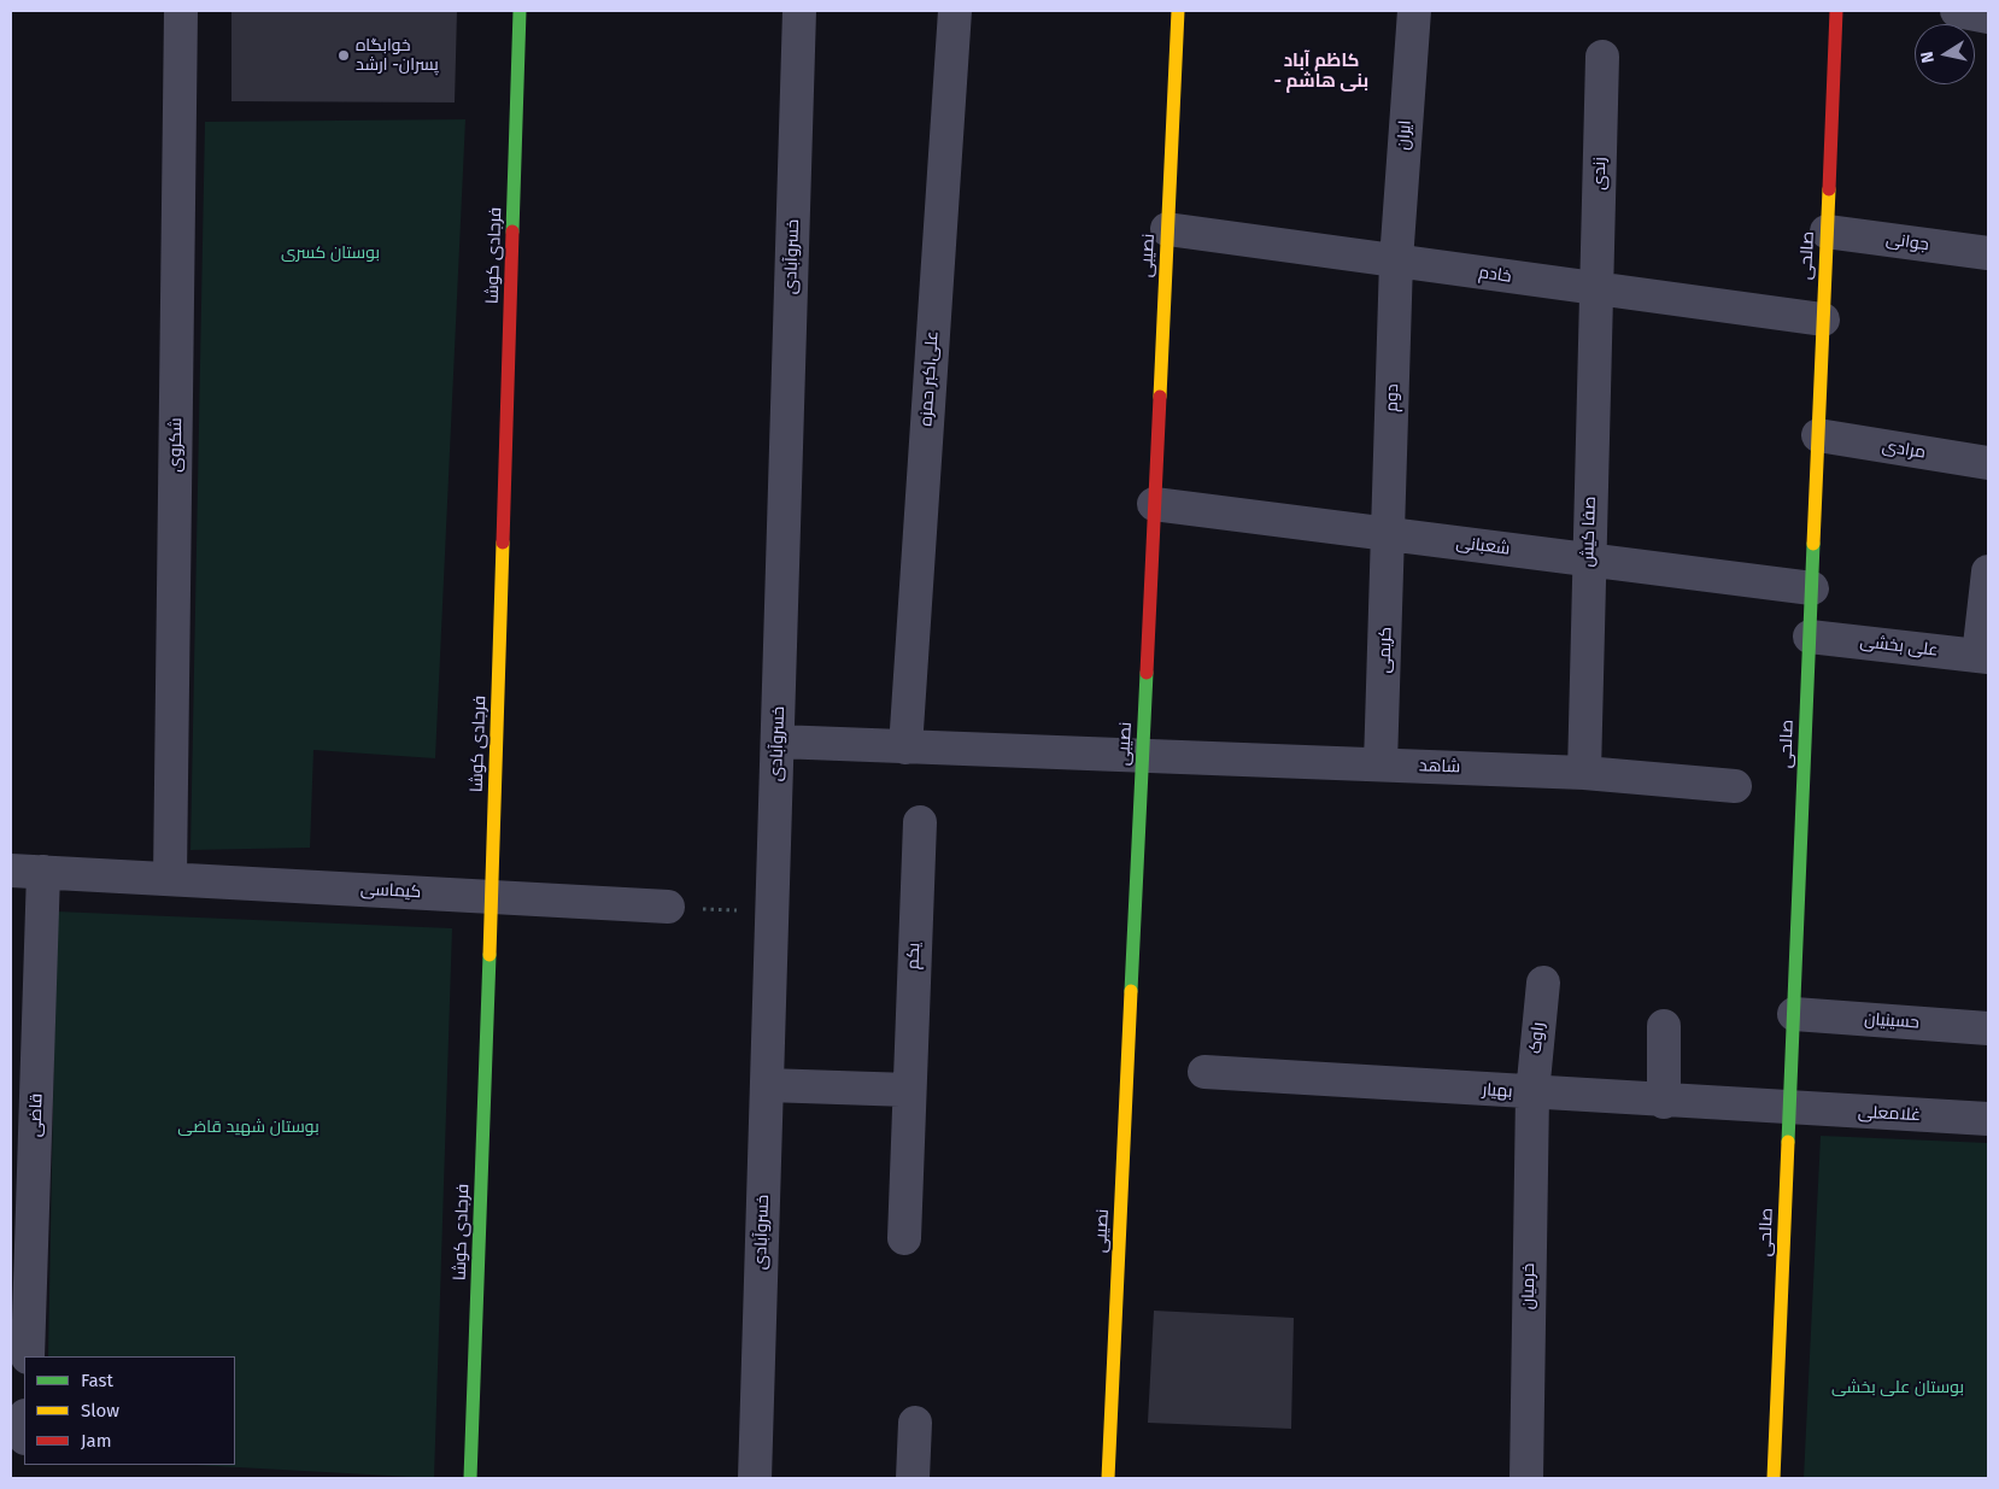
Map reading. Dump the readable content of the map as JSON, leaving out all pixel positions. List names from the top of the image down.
{
  "streets": {
    "street": [
      "ایران",
      "زندی",
      "جوانی",
      "فرجادی کوشا",
      "نصیبی",
      "صالحی",
      "خسروآبادی",
      "خادم",
      "علی‌اکبر حمزه",
      "دوم",
      "شکروی",
      "مرادی",
      "صفا کیش",
      "شعبانی",
      "علی بخشی",
      "کریمی",
      "شاهد",
      "کیماسی",
      "یکم",
      "حسینیان",
      "راوک",
      "بهیار",
      "غلامعلی",
      "قاضی",
      "خرمیان"
    ]
  },
  "crossings": [
    ["ایران", "خادم"],
    ["ایران", "دوم"],
    ["زندی", "خادم"],
    ["زندی", "صفا کیش"],
    ["جوانی", "صالحی"],
    ["فرجادی کوشا", "کیماسی"],
    ["نصیبی", "خادم"],
    ["نصیبی", "شعبانی"],
    ["نصیبی", "شاهد"],
    ["صالحی", "خادم"],
    ["صالحی", "مرادی"],
    ["صالحی", "شعبانی"],
    ["صالحی", "علی بخشی"],
    ["صالحی", "حسینیان"],
    ["صالحی", "بهیار"],
    ["صالحی", "غلامعلی"],
    ["خسروآبادی", "شاهد"],
    ["خادم", "دوم"],
    ["خادم", "صفا کیش"],
    ["علی‌اکبر حمزه", "شاهد"],
    ["دوم", "شعبانی"],
    ["دوم", "کریمی"],
    ["شکروی", "کیماسی"],
    ["صفا کیش", "شعبانی"],
    ["صفا کیش", "شاهد"],
    ["شعبانی", "کریمی"],
    ["کریمی", "شاهد"],
    ["کیماسی", "قاضی"],
    ["راوک", "بهیار"],
    ["راوک", "خرمیان"],
    ["بهیار", "غلامعلی"],
    ["بهیار", "خرمیان"]
  ],
  "districts": ["کاظم آباد - بنی هاشم"],
  "parks": ["بوستان کسری", "بوستان شهید قاضی", "بوستان علی بخشی"],
  "places": ["خوابگاه پسران- ارشد"],
  "legend": ["Fast", "Slow", "Jam"],
  "north": "left"
}
